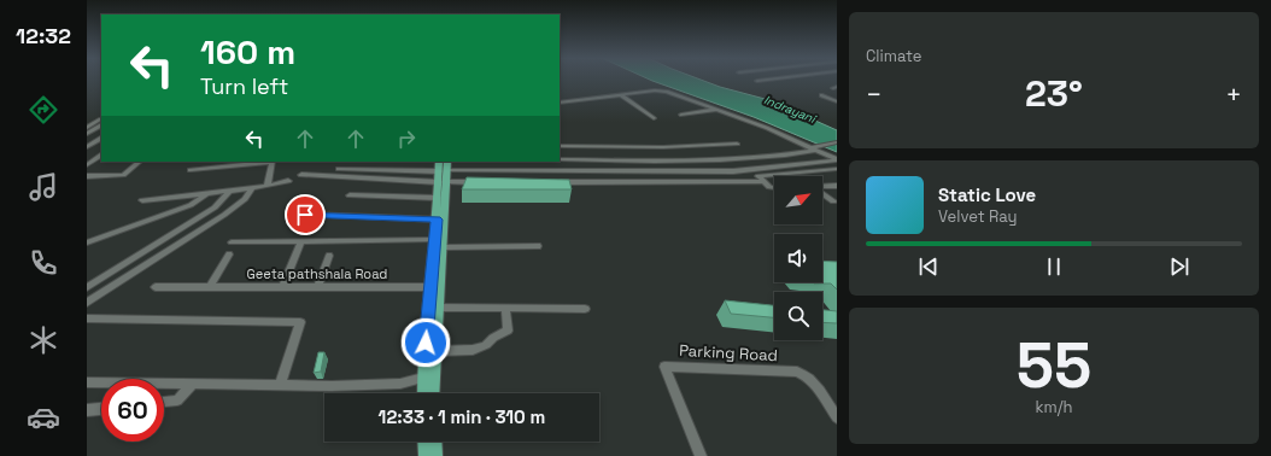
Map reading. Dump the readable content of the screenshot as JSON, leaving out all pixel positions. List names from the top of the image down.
{
  "streets": {
    "street": ["Geeta pathshala Road", "Parking Road"]
  },
  "water": ["Indrayani"],
  "north": "top right",
  "page": {
    "tabs": "12:32",
    "tile": [
      "Climate",
      ["55", "km/h"]
    ],
    "turn": ["160 m", "Turn left"],
    "heat": ["−", "23°", "+"],
    "song": ["Static Love", "Velvet Ray"],
    "limit": "60",
    "trip": "12:33 · 1 min · 310 m"
  }
}
